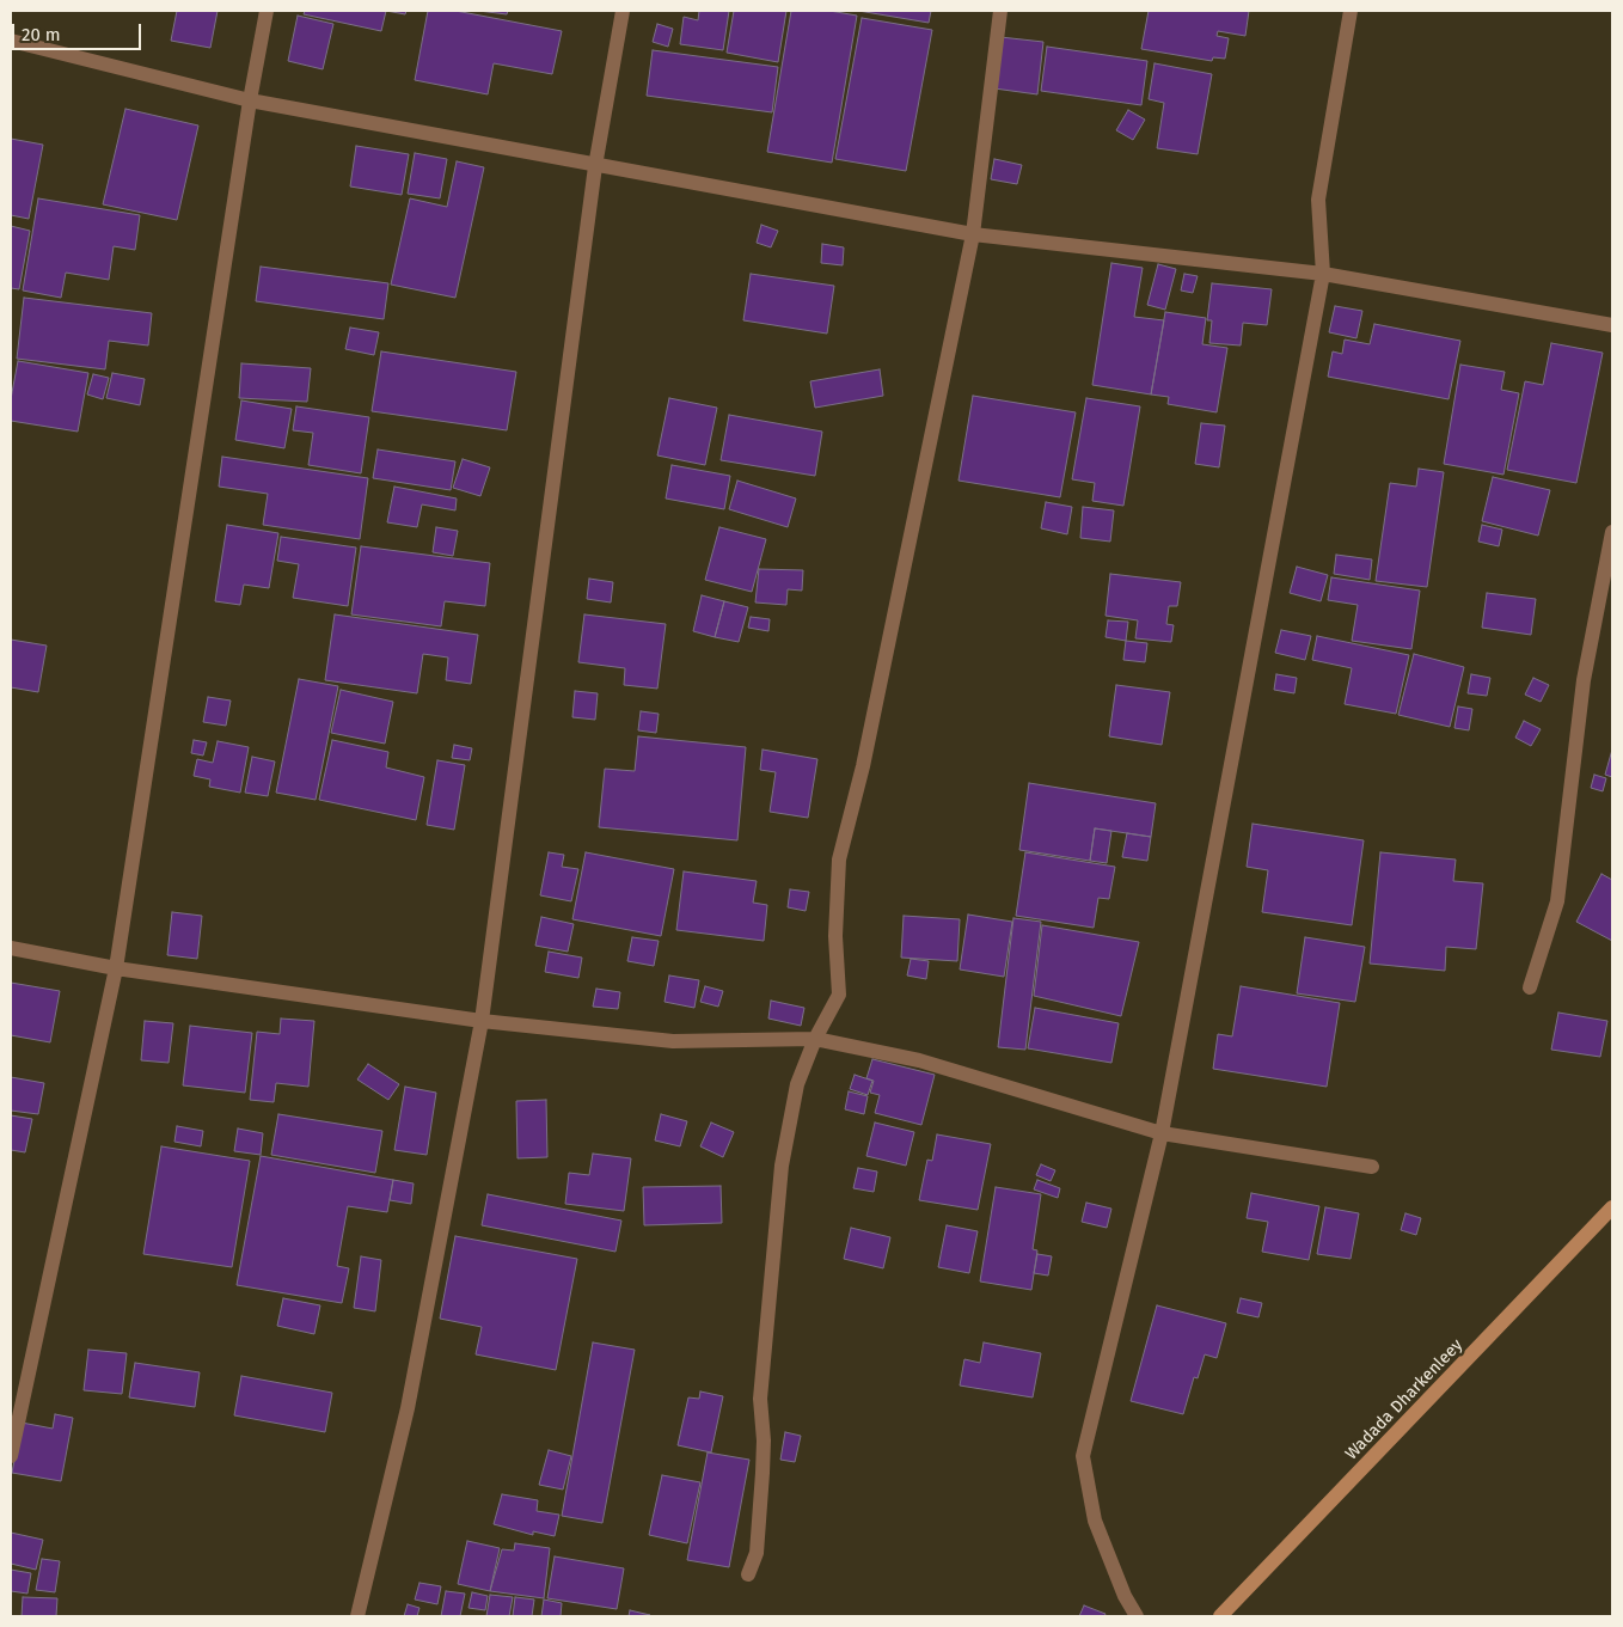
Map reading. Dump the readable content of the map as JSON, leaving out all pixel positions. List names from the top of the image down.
{
  "streets": {
    "main road": ["Wadada Dharkenleey"]
  },
  "scale_bar": "20 m"
}
